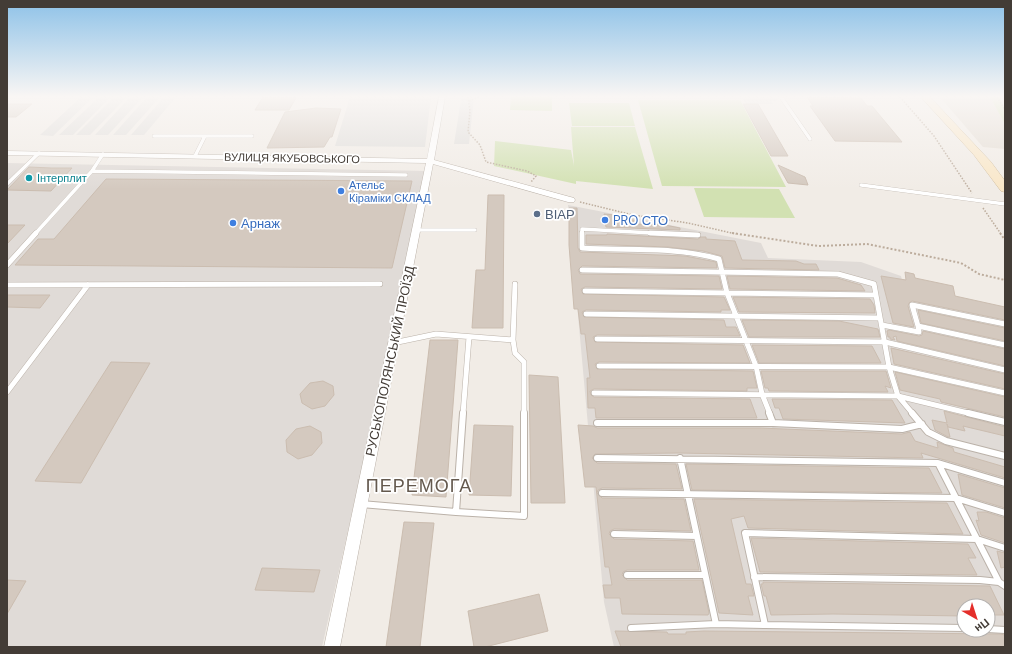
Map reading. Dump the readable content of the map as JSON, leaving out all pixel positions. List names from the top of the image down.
{
  "streets": {
    "street": ["ВУЛИЦЯ ЯКУБОВСЬКОГО", "РУСЬКОПОЛЯНСЬКИЙ ПРОЇЗД"]
  },
  "crossings": [
    ["ВУЛИЦЯ ЯКУБОВСЬКОГО", "РУСЬКОПОЛЯНСЬКИЙ ПРОЇЗД"]
  ],
  "districts": ["ПЕРЕМОГА"],
  "places": [
    "Інтерплит",
    "Ательє Кіраміки СКЛАД",
    "ВІАР",
    "PRO СТО",
    "Арнаж"
  ],
  "north": "bottom right"
}
